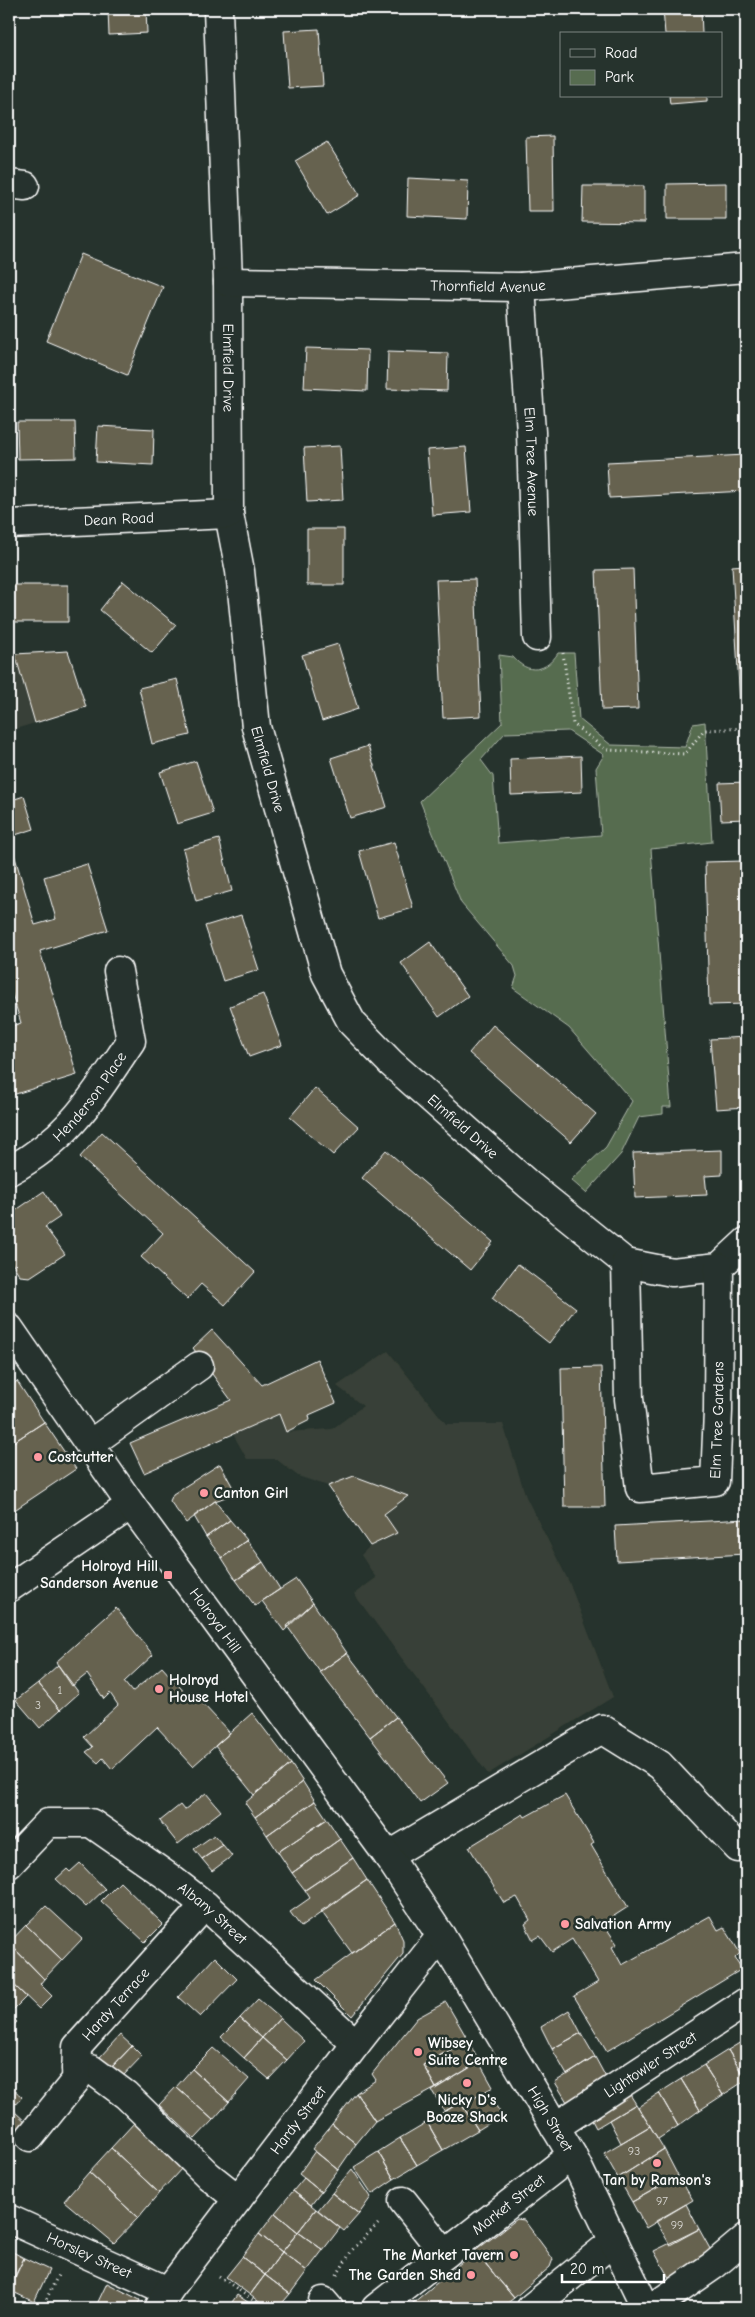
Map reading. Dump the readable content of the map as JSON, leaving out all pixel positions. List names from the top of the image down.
{
  "streets": {
    "street": [
      "Thornfield Avenue",
      "Elmfield Drive",
      "Elm Tree Avenue",
      "Dean Road",
      "Henderson Place",
      "Elm Tree Gardens",
      "Holroyd Hill",
      "Albany Street",
      "Hardy Terrace",
      "Lightowler Street",
      "High Street",
      "Hardy Street",
      "Market Street",
      "Horsley Street"
    ]
  },
  "crossings": [
    ["Thornfield Avenue", "Elmfield Drive"],
    ["Thornfield Avenue", "Elm Tree Avenue"],
    ["Elmfield Drive", "Dean Road"],
    ["Elmfield Drive", "Elm Tree Gardens"],
    ["Holroyd Hill", "High Street"],
    ["Holroyd Hill", "Hardy Street"],
    ["Albany Street", "Hardy Terrace"],
    ["Albany Street", "Hardy Street"],
    ["Lightowler Street", "High Street"],
    ["High Street", "Hardy Street"],
    ["High Street", "Market Street"],
    ["Hardy Street", "Horsley Street"]
  ],
  "places": {
    "other": [
      "Costcutter",
      "Canton Girl",
      "Holroyd House Hotel",
      "Salvation Army",
      "Wibsey Suite Centre",
      "Nicky D's Booze Shack",
      "Tan by Ramson's",
      "The Market Tavern",
      "The Garden Shed"
    ],
    "transit": ["Holroyd Hill Sanderson Avenue"]
  },
  "house_numbers": [
    "1",
    "3",
    "93",
    "97",
    "99"
  ],
  "legend": ["Road", "Park"],
  "scale_bar": "20 m"
}
